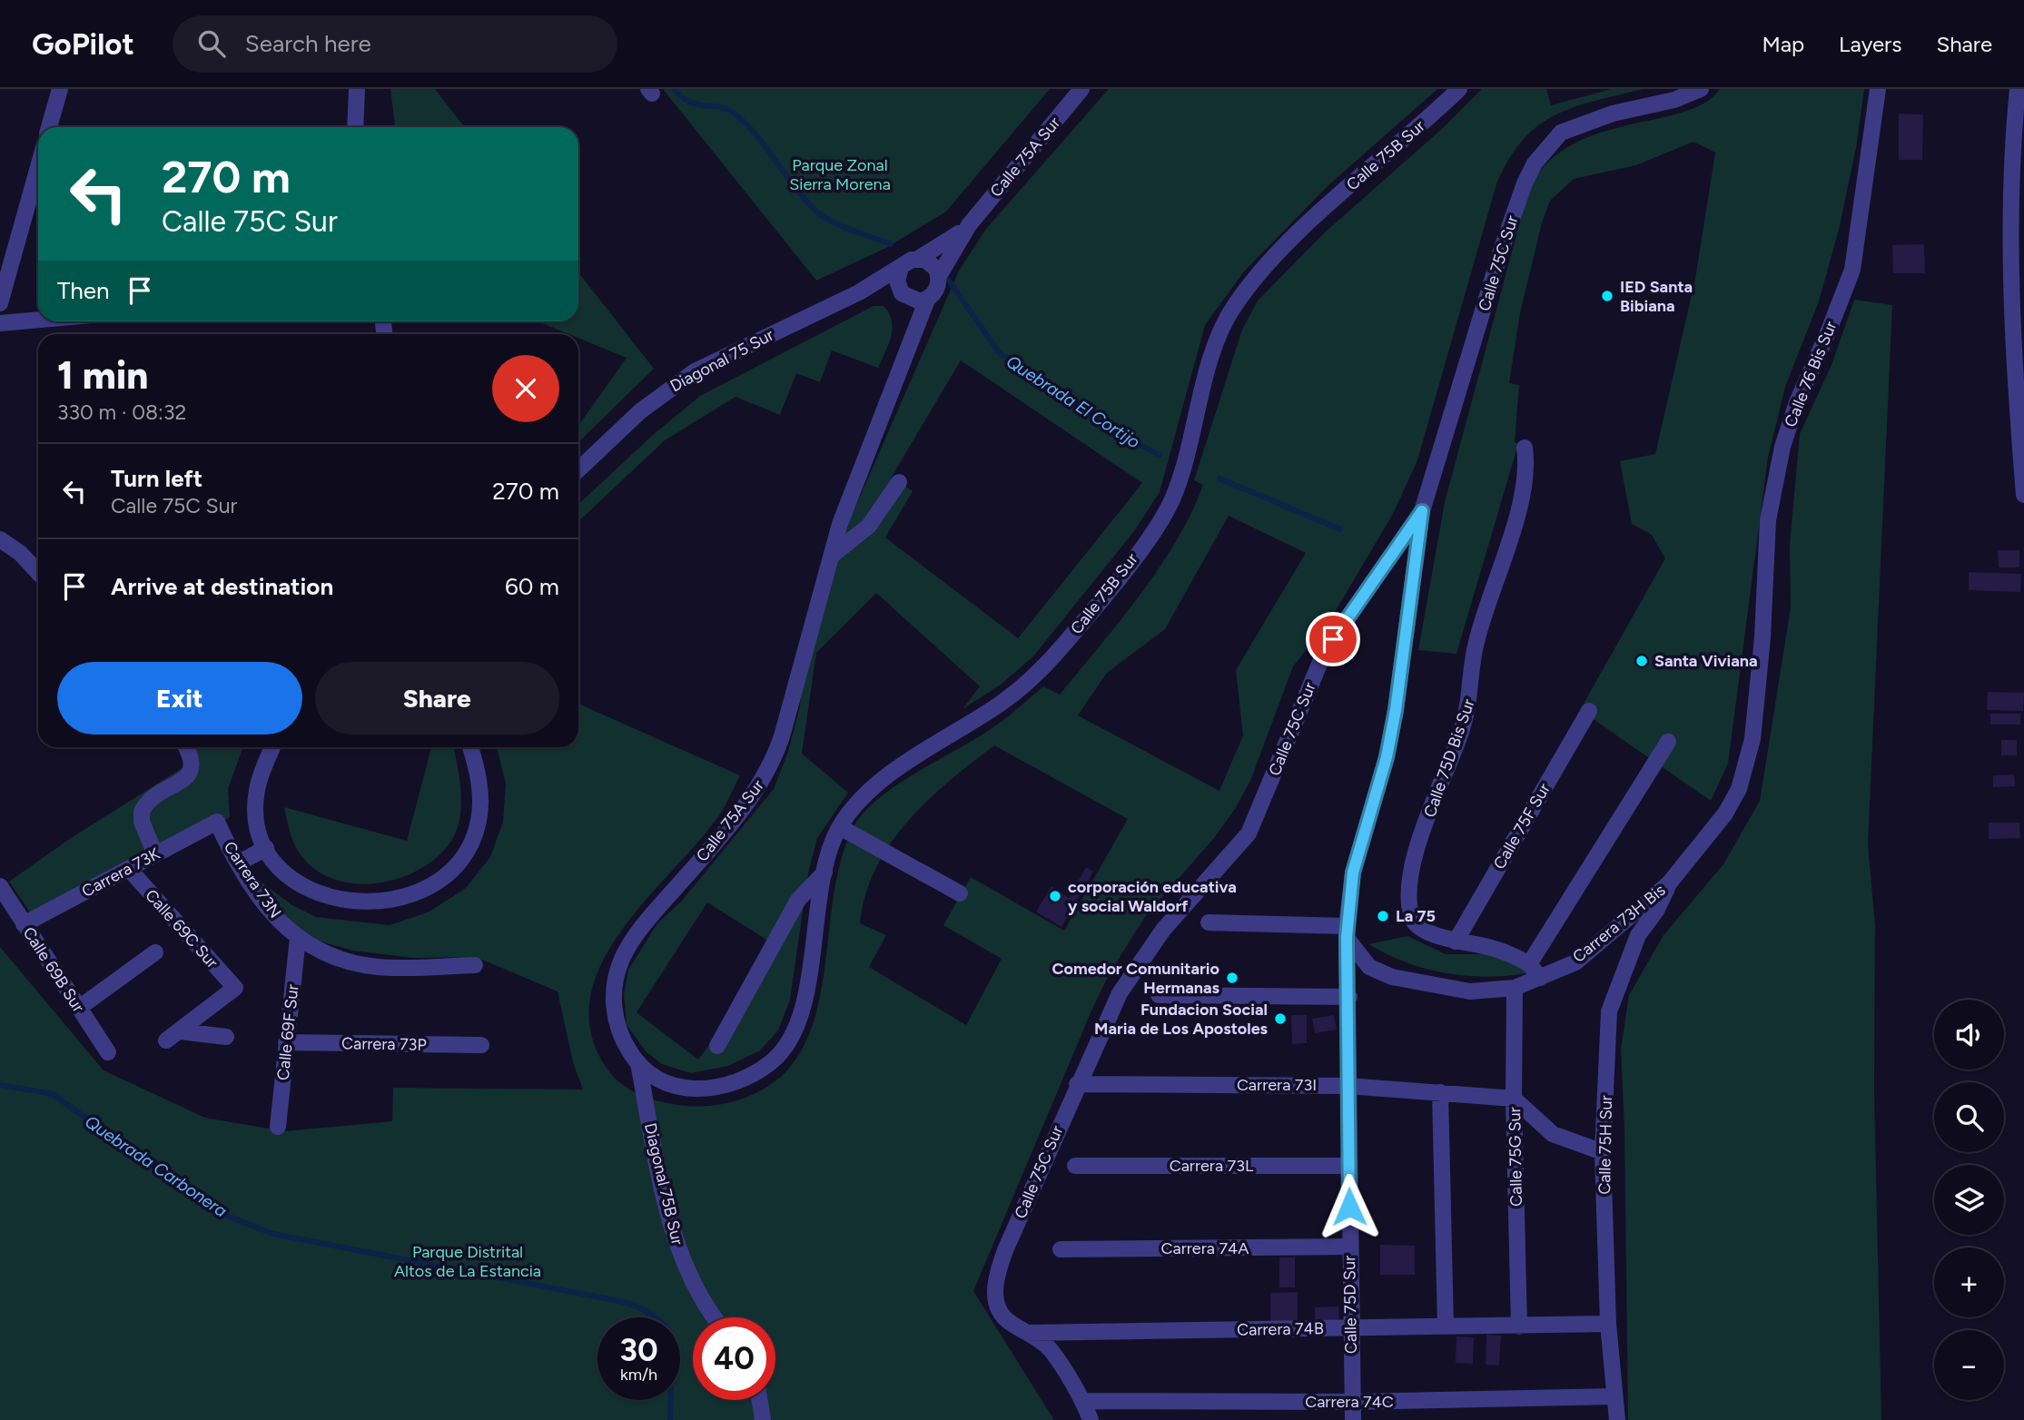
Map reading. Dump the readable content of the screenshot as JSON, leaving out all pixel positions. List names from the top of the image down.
{
  "streets": {
    "street": [
      "Calle 75B Sur",
      "Calle 75A Sur",
      "Calle 75C Sur",
      "Diagonal 75 Sur",
      "Calle 76 Bis Sur",
      "Calle 75D Bis Sur",
      "Calle 75F Sur",
      "Carrera 73K",
      "Carrera 73N",
      "Carrera 73H Bis",
      "Calle 69C Sur",
      "Calle 69B Sur",
      "Calle 69F Sur",
      "Carrera 73P",
      "Carrera 73I",
      "Calle 75H Sur",
      "Calle 75G Sur",
      "Carrera 73L",
      "Diagonal 75B Sur",
      "Carrera 74A",
      "Calle 75D Sur",
      "Carrera 74B",
      "Carrera 74C"
    ]
  },
  "crossings": [
    ["Calle 75B Sur", "Calle 75A Sur"],
    ["Calle 75B Sur", "Diagonal 75B Sur"],
    ["Calle 75A Sur", "Diagonal 75 Sur"],
    ["Calle 75A Sur", "Diagonal 75B Sur"],
    ["Calle 75C Sur", "Carrera 73I"],
    ["Calle 75C Sur", "Calle 75D Sur"],
    ["Calle 75C Sur", "Carrera 74B"],
    ["Calle 75C Sur", "Carrera 74C"],
    ["Calle 76 Bis Sur", "Carrera 73H Bis"],
    ["Calle 75D Bis Sur", "Calle 75F Sur"],
    ["Carrera 73K", "Carrera 73N"],
    ["Carrera 73K", "Calle 69C Sur"],
    ["Carrera 73K", "Calle 69B Sur"],
    ["Carrera 73N", "Calle 69F Sur"],
    ["Carrera 73H Bis", "Calle 75H Sur"],
    ["Carrera 73H Bis", "Calle 75G Sur"],
    ["Carrera 73H Bis", "Calle 75D Sur"],
    ["Calle 69F Sur", "Carrera 73P"],
    ["Carrera 73I", "Calle 75G Sur"],
    ["Carrera 73I", "Calle 75D Sur"],
    ["Calle 75H Sur", "Carrera 74B"],
    ["Calle 75H Sur", "Carrera 74C"],
    ["Calle 75G Sur", "Carrera 74B"],
    ["Carrera 73L", "Calle 75D Sur"],
    ["Carrera 74A", "Calle 75D Sur"],
    ["Calle 75D Sur", "Carrera 74B"],
    ["Calle 75D Sur", "Carrera 74C"]
  ],
  "water": ["Quebrada El Cortijo", "Quebrada Carbonera"],
  "parks": ["Parque Zonal Sierra Morena", "Parque Distrital Altos de La Estancia"],
  "places": [
    "IED Santa Bibiana",
    "Santa Viviana",
    "corporación educativa y social Waldorf",
    "La 75",
    "Comedor Comunitario Hermanas",
    "Fundacion Social Maria de Los Apostoles"
  ],
  "page": {
    "header": "GoPilot",
    "search": "Search here",
    "nav": ["Map", "Layers", "Share"],
    "turn": ["270 m", "Calle 75C Sur"],
    "then": "Then",
    "heading": ["1 min", "330 m · 08:32"],
    "list": [
      {
        "name": "Turn left",
        "note": "Calle 75C Sur",
        "value": "270 m"
      },
      {
        "name": "Arrive at destination",
        "value": "60 m"
      }
    ],
    "buttons": ["Exit", "Share"],
    "map_buttons": ["+", "−"],
    "speed": "30 km/h",
    "limit": "40"
  }
}
